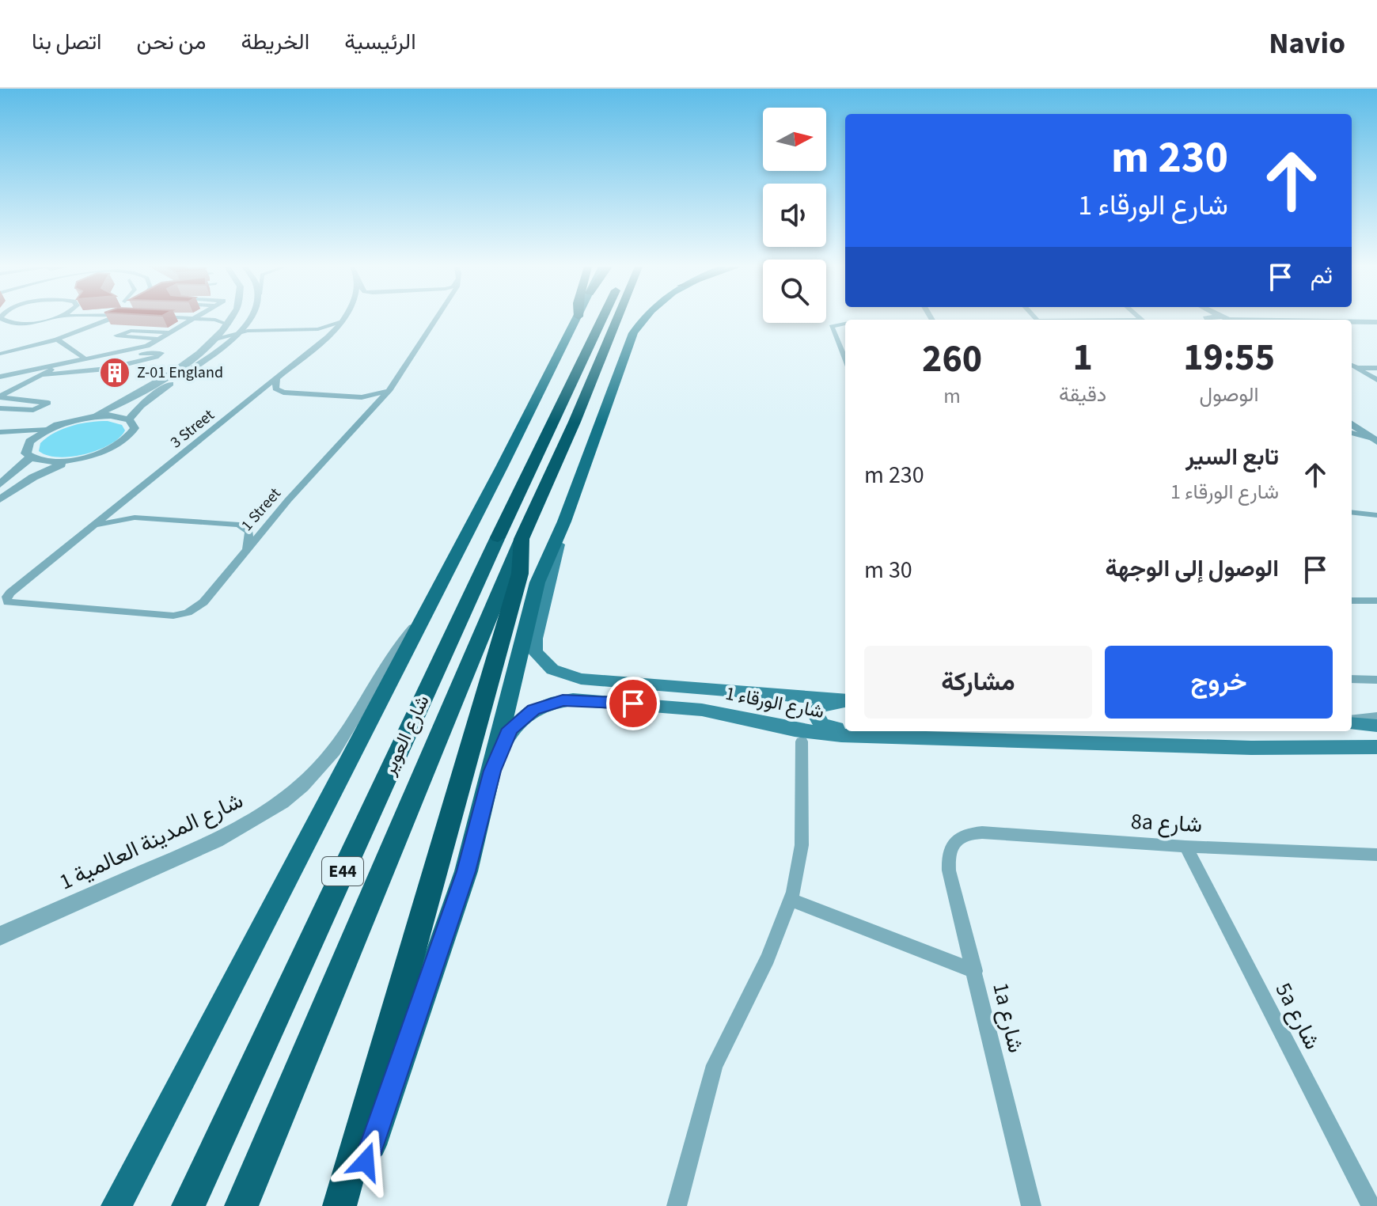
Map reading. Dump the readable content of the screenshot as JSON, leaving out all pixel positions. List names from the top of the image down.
{
  "streets": {
    "highway": ["شارع العوير", "E44"],
    "main road": ["شارع الورقاء 1"],
    "street": [
      "3 Street",
      "1 Street",
      "8a شارع",
      "شارع المدينة العالمية 1",
      "5a شارع",
      "1a شارع"
    ]
  },
  "crossings": [
    ["3 Street", "1 Street"],
    ["8a شارع", "5a شارع"],
    ["8a شارع", "1a شارع"]
  ],
  "places": {
    "building": ["Z-01 England"]
  },
  "north": "right",
  "page": {
    "header": "Navio",
    "nav": [
      "الرئيسية",
      "الخريطة",
      "من نحن",
      "اتصل بنا"
    ],
    "turn": ["230 m", "شارع الورقاء 1"],
    "then": "ثم",
    "eta": [
      "19:55",
      "الوصول",
      "1",
      "دقيقة",
      "260",
      "m"
    ],
    "list": [
      {
        "name": "تابع السير",
        "note": "شارع الورقاء 1",
        "value": "230 m"
      },
      {
        "name": "الوصول إلى الوجهة",
        "value": "30 m"
      }
    ],
    "buttons": ["خروج", "مشاركة"]
  }
}
